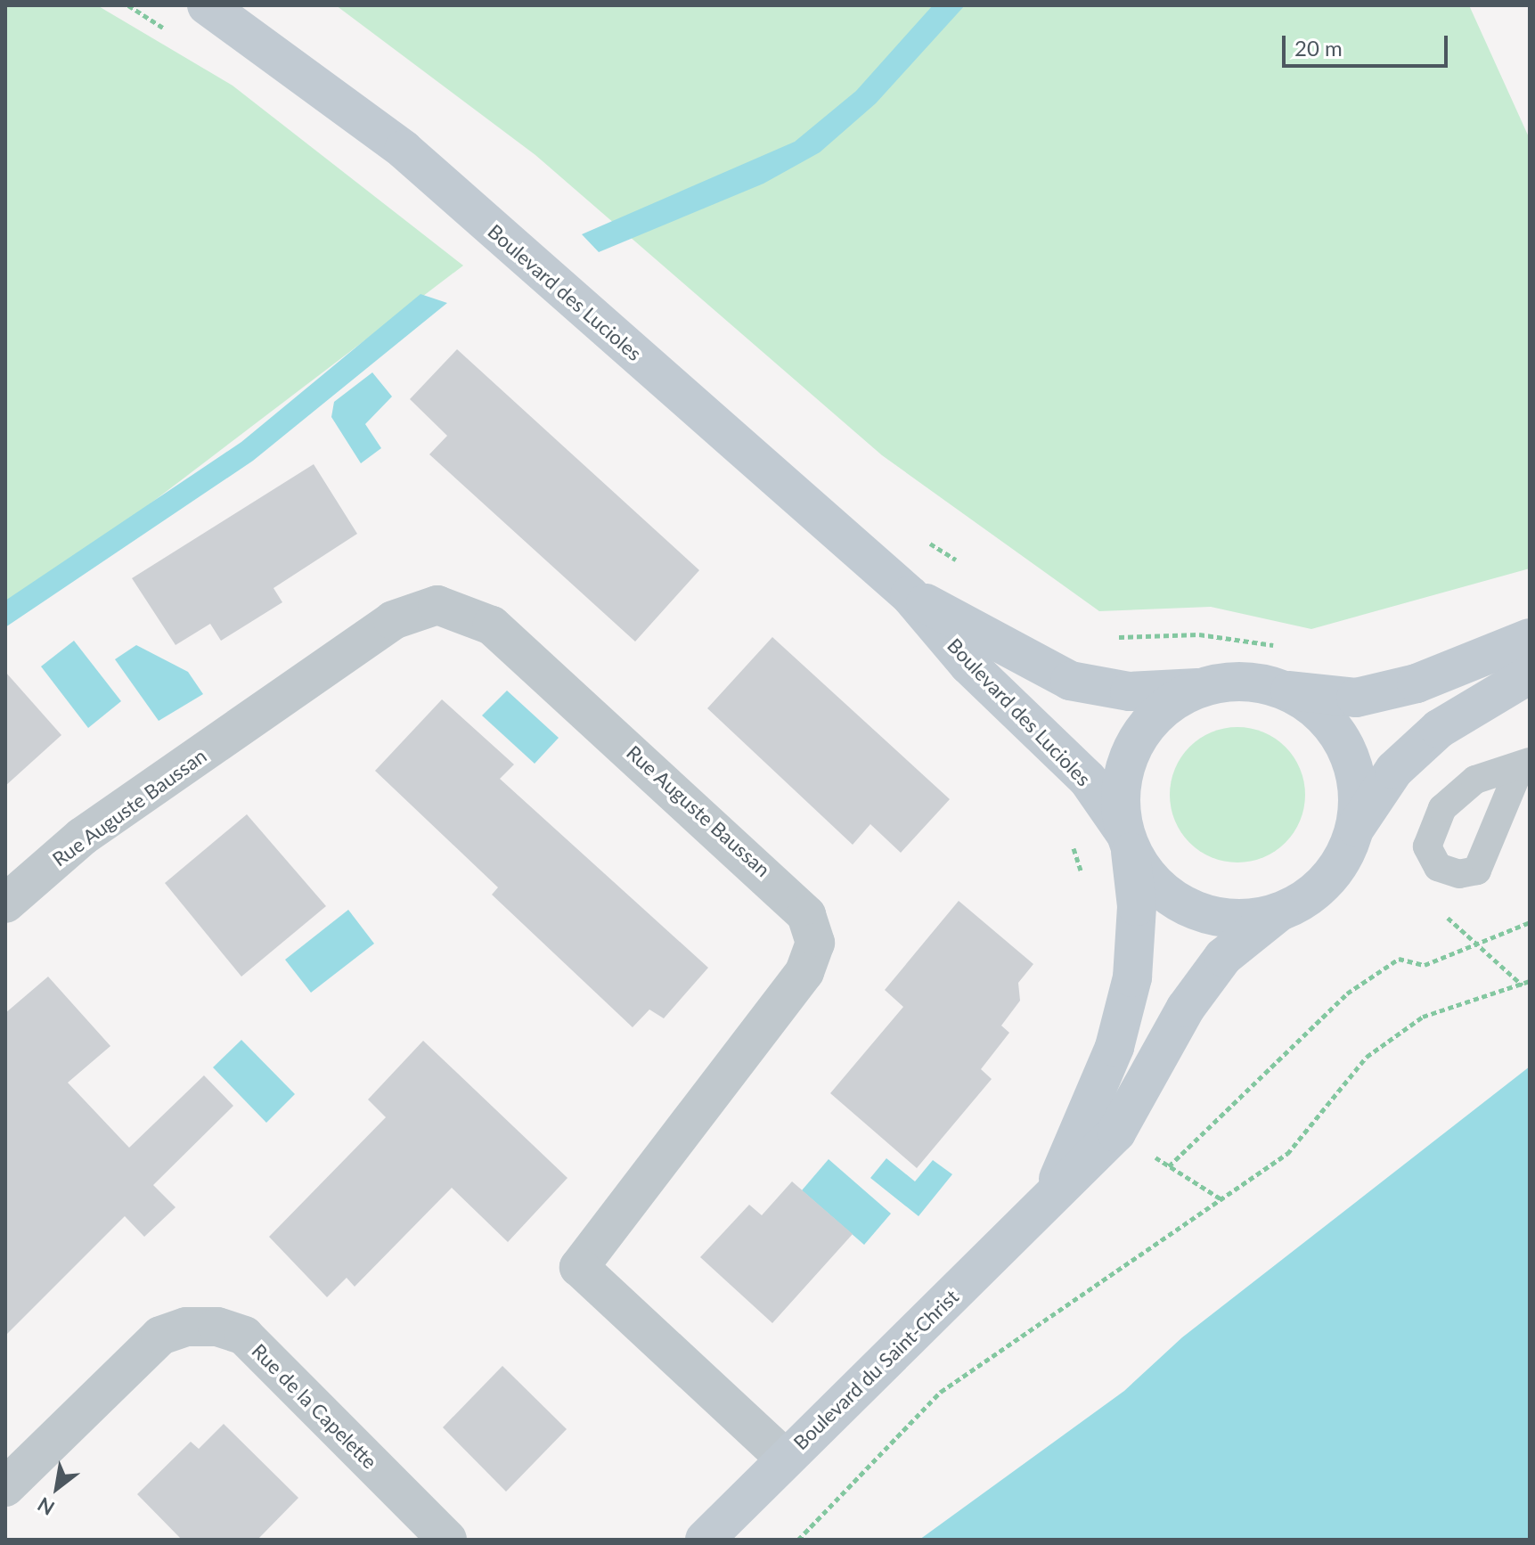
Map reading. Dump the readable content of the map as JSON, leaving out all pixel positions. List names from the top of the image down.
{
  "streets": {
    "street": [
      "Boulevard des Lucioles",
      "Rue Auguste Baussan",
      "Boulevard du Saint-Christ",
      "Rue de la Capelette"
    ]
  },
  "crossings": [
    ["Boulevard des Lucioles", "Boulevard du Saint-Christ"],
    ["Rue Auguste Baussan", "Boulevard du Saint-Christ"]
  ],
  "scale_bar": "20 m",
  "north": "bottom left"
}
